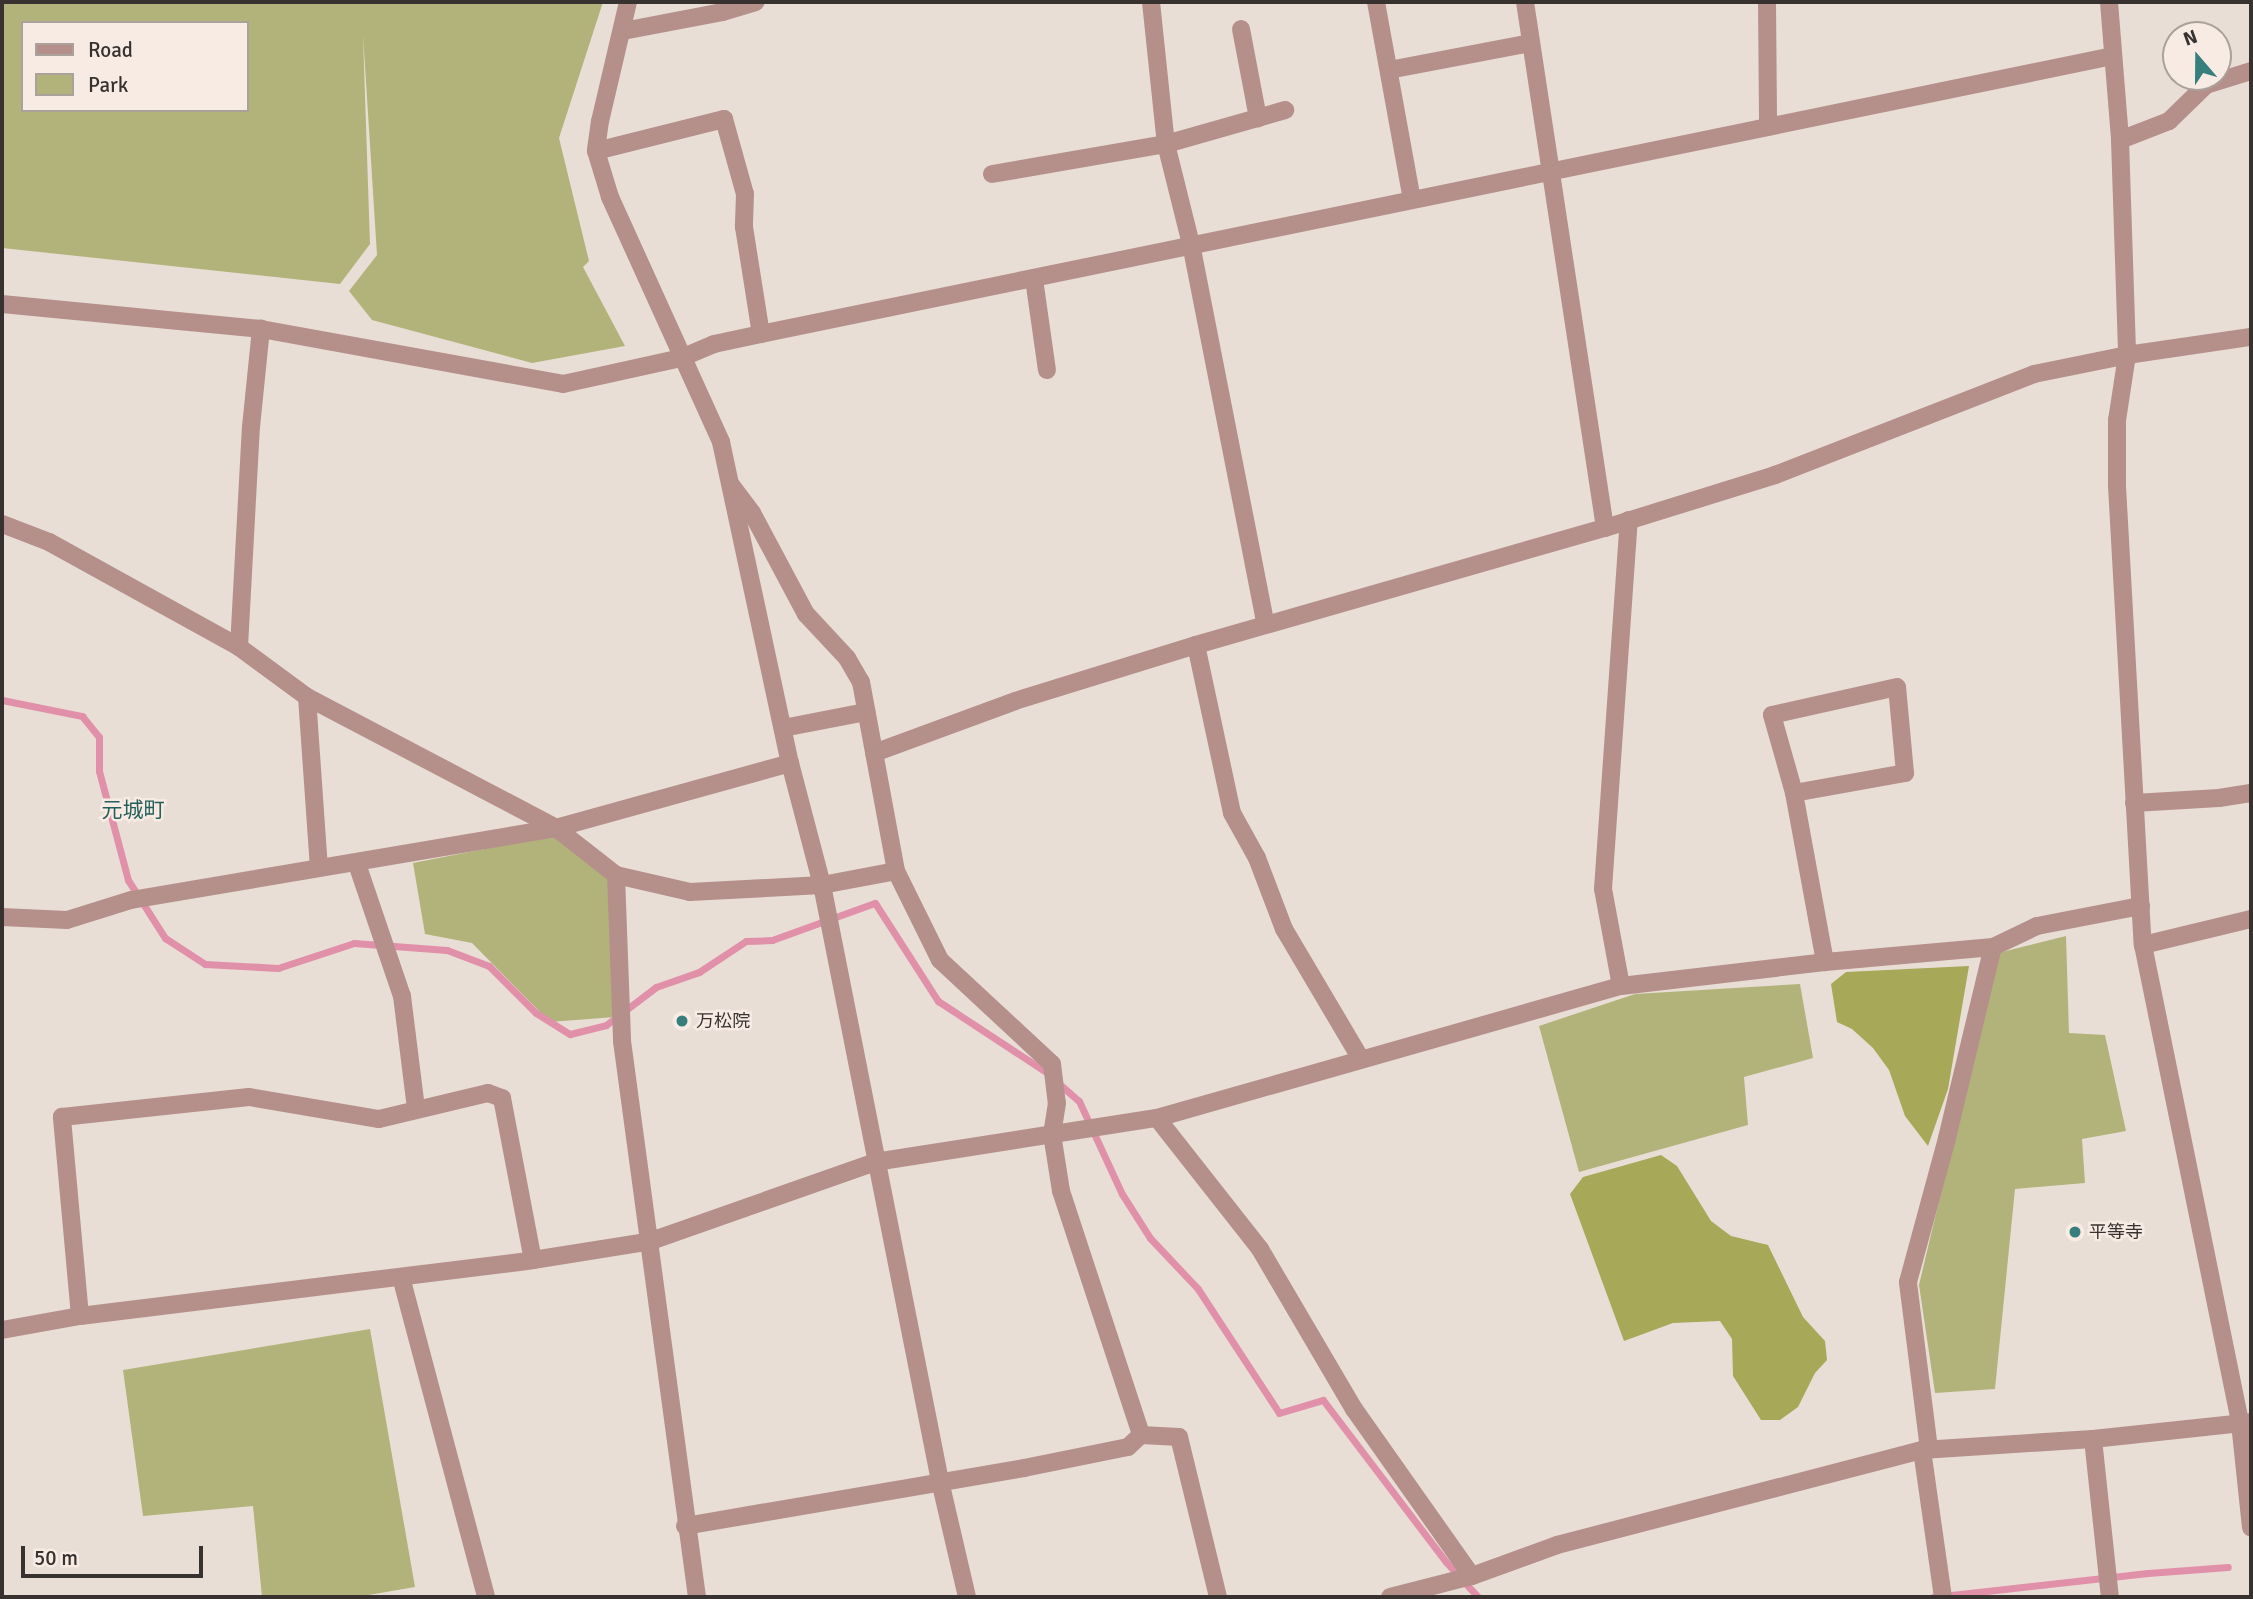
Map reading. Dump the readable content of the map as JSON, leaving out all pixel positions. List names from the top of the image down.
{
  "districts": ["元城町"],
  "places": ["万松院", "平等寺"],
  "legend": ["Road", "Park"],
  "scale_bar": "50 m",
  "north": "top"
}
